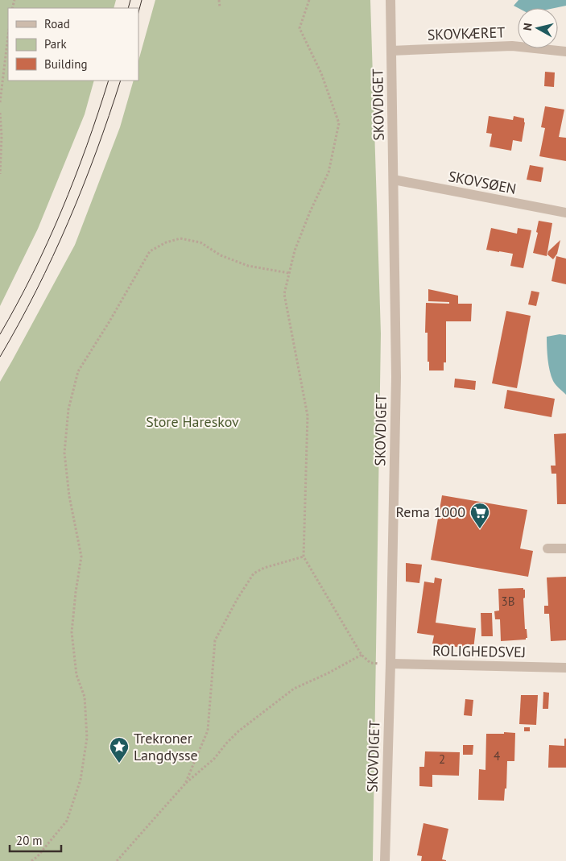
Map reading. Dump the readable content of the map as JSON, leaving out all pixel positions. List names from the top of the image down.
{
  "streets": {
    "street": [
      "SKOVKÆRET",
      "SKOVDIGET",
      "SKOVSØEN",
      "ROLIGHEDSVEJ"
    ]
  },
  "crossings": [
    ["SKOVKÆRET", "SKOVDIGET"],
    ["SKOVDIGET", "SKOVSØEN"],
    ["SKOVDIGET", "ROLIGHEDSVEJ"]
  ],
  "parks": ["Store Hareskov"],
  "places": {
    "supermarket": ["Rema 1000"],
    "place": ["Trekroner Langdysse"]
  },
  "house_numbers": ["3B", "4", "2"],
  "legend": ["Road", "Park", "Building"],
  "scale_bar": "20 m",
  "north": "left"
}
